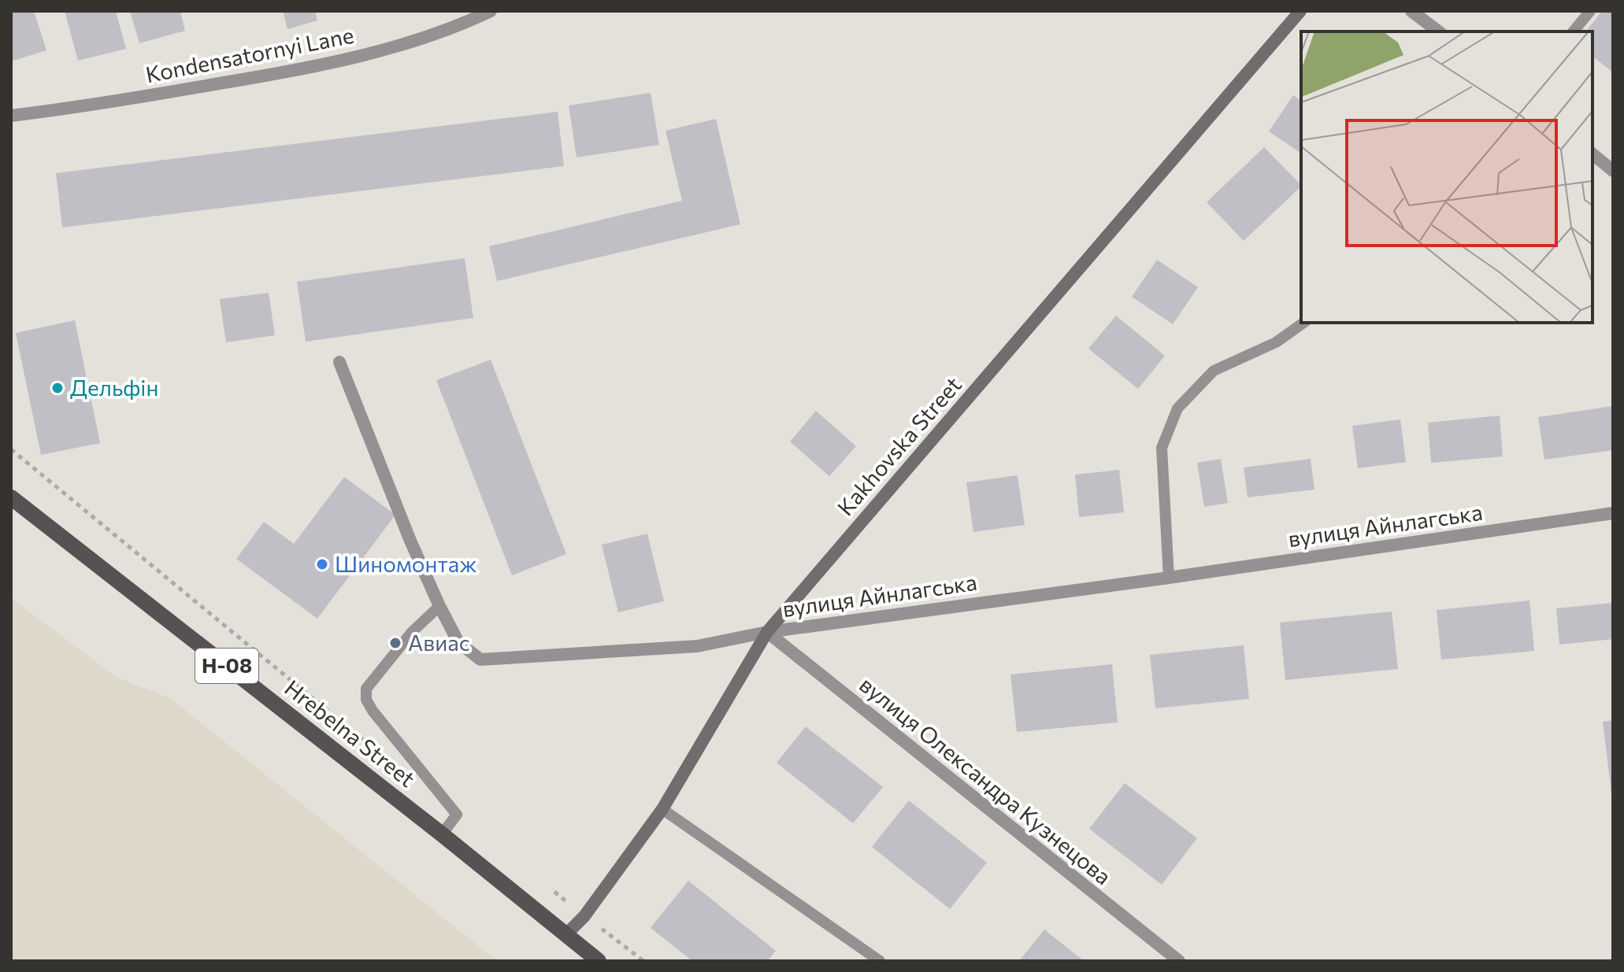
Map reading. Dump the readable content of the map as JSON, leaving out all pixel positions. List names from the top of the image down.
{
  "streets": {
    "main road": ["Н-08", "Hrebelna Street"],
    "street": [
      "Kondensatornyi Lane",
      "Kakhovska Street",
      "вулиця Айнлагська",
      "вулиця Олександра Кузнецова"
    ]
  },
  "crossings": [
    ["Kakhovska Street", "вулиця Айнлагська"],
    ["Kakhovska Street", "Hrebelna Street"],
    ["Kakhovska Street", "вулиця Олександра Кузнецова"],
    ["вулиця Айнлагська", "вулиця Олександра Кузнецова"]
  ],
  "places": ["Дельфін", "Шиномонтаж", "Авиас"]
}
